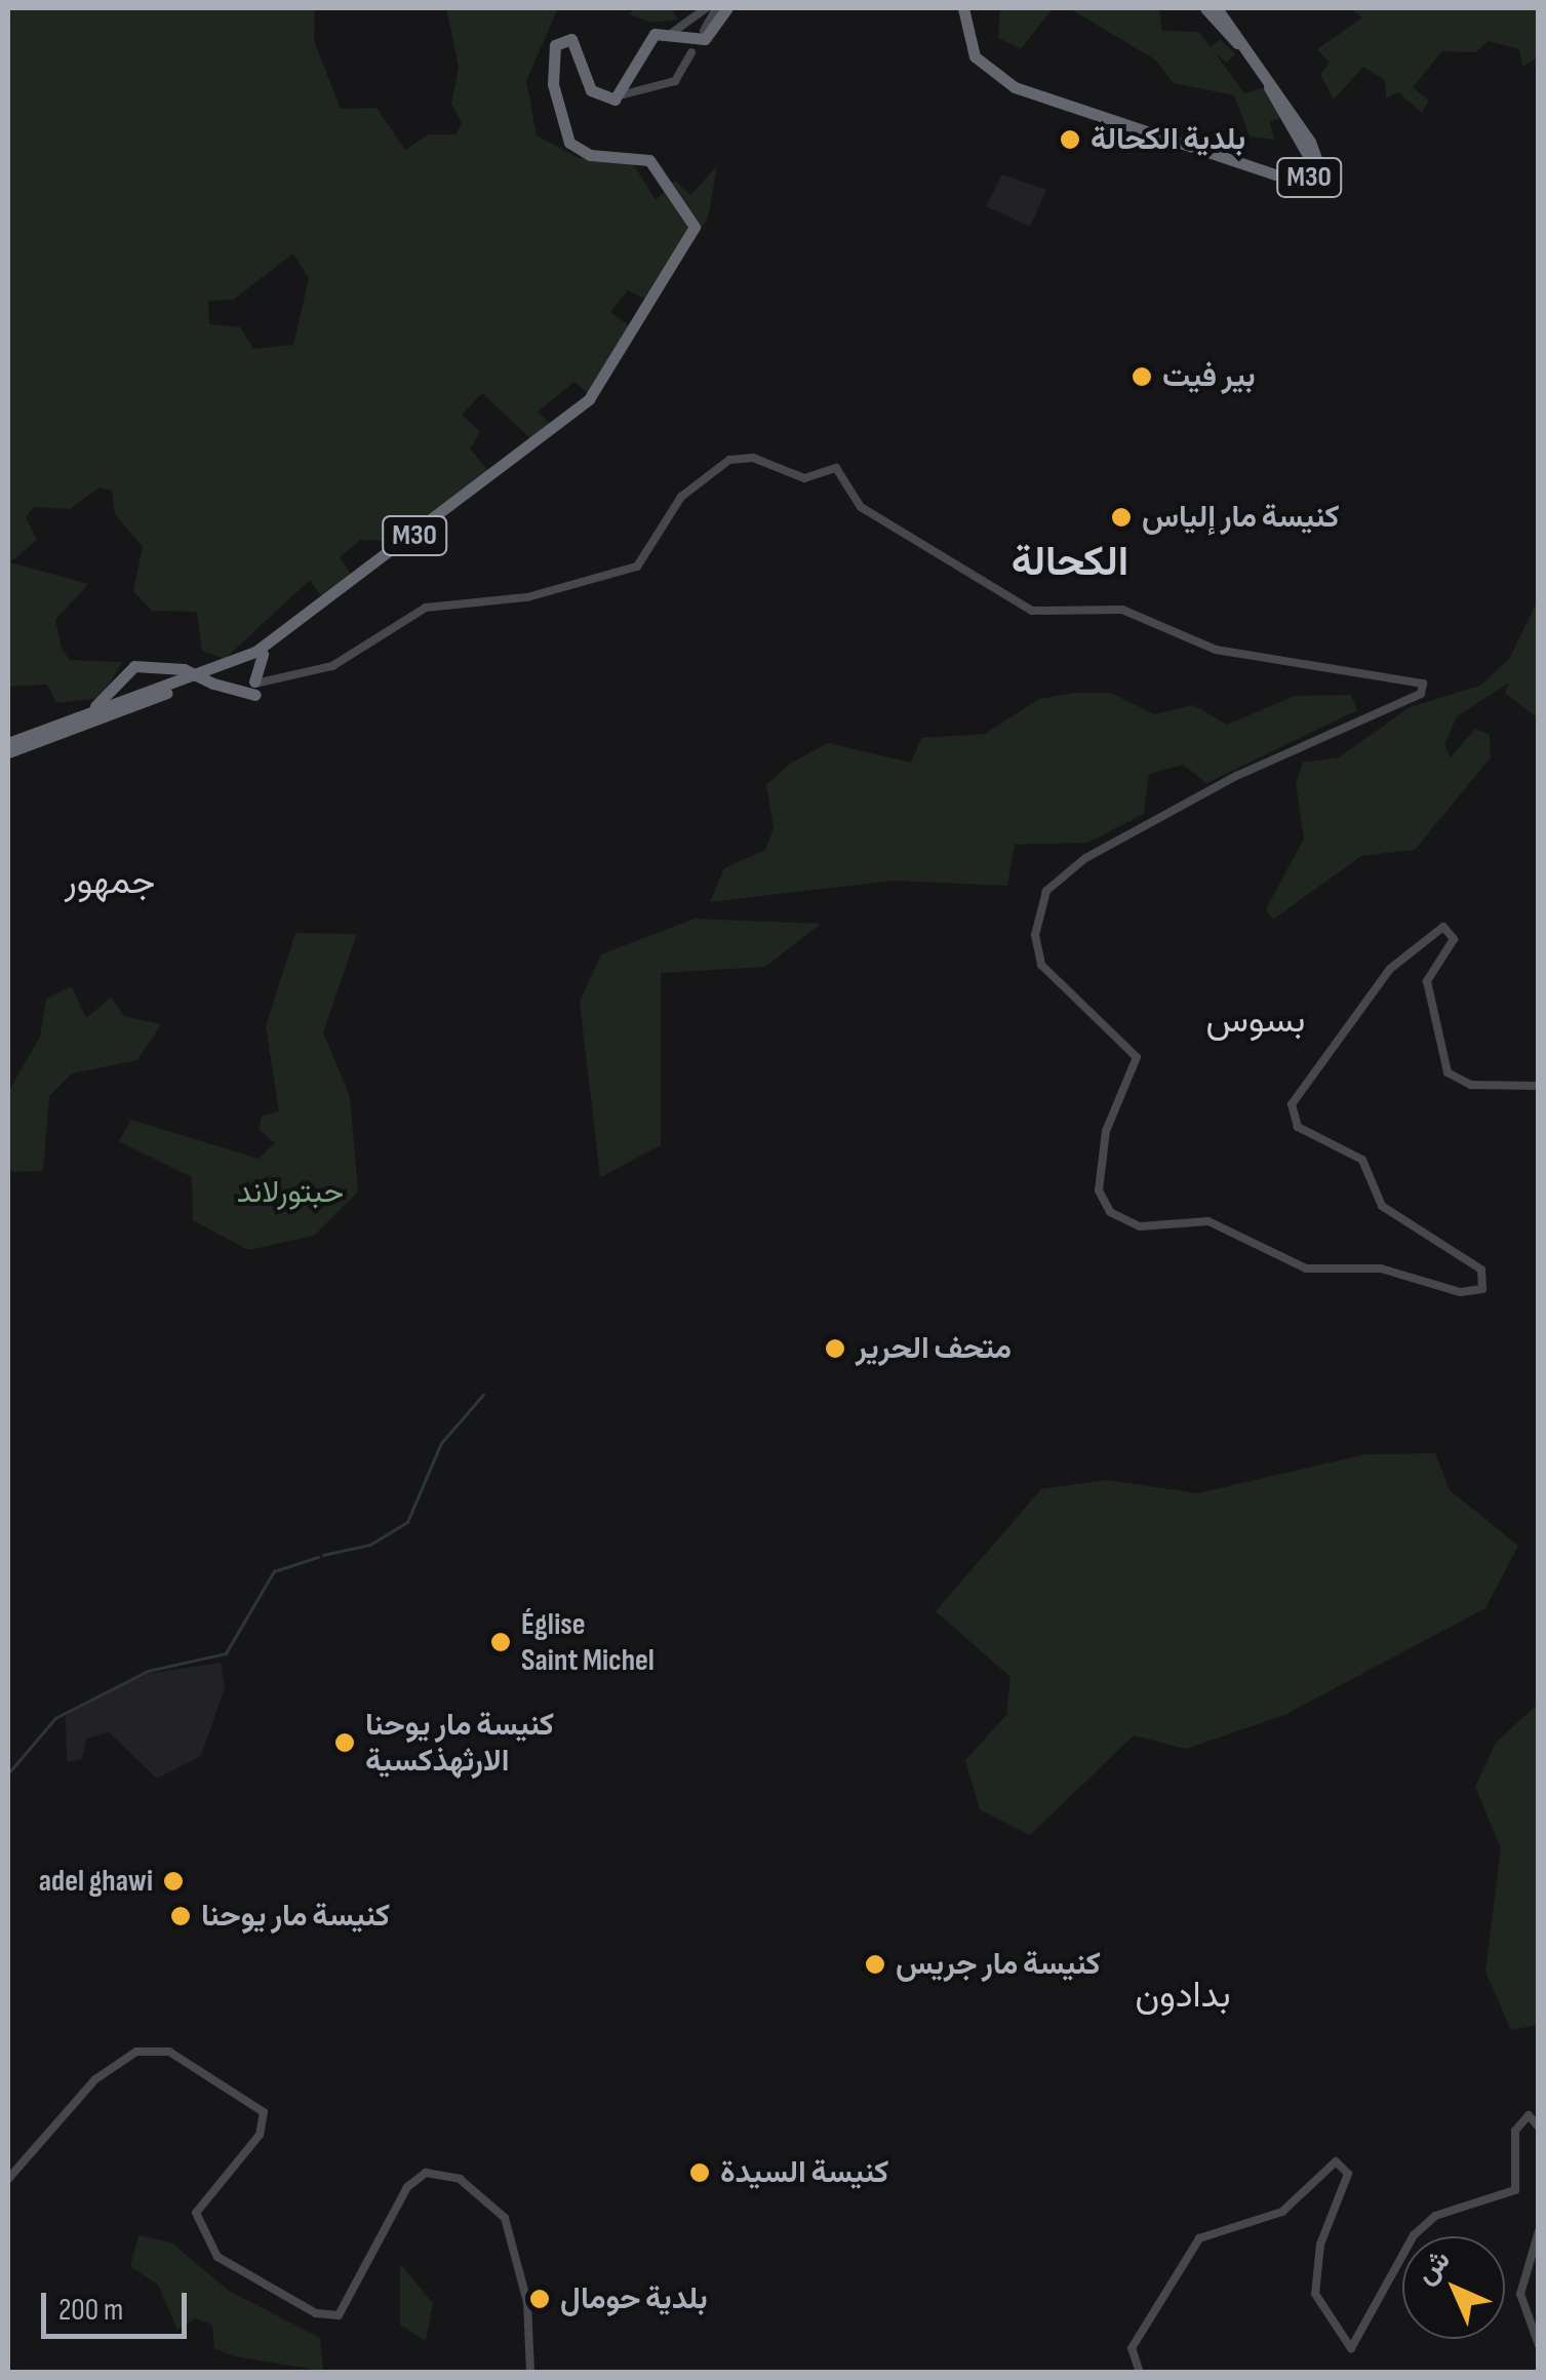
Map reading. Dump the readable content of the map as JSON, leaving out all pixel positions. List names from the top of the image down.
{
  "streets": {
    "highway": ["M30"]
  },
  "districts": [
    "الكحالة",
    "جمهور",
    "بسوس",
    "بدادون"
  ],
  "parks": ["حبتورلاند"],
  "places": [
    "بلدية الكحالة",
    "بير فيت",
    "كنيسة مار إلياس",
    "متحف الحرير",
    "Église Saint Michel",
    "كنيسة مار يوحنا الارثهذكسية",
    "adel ghawi",
    "كنيسة مار يوحنا",
    "كنيسة مار جريس",
    "كنيسة السيدة",
    "بلدية حومال"
  ],
  "scale_bar": "200 m",
  "north": "top left"
}
